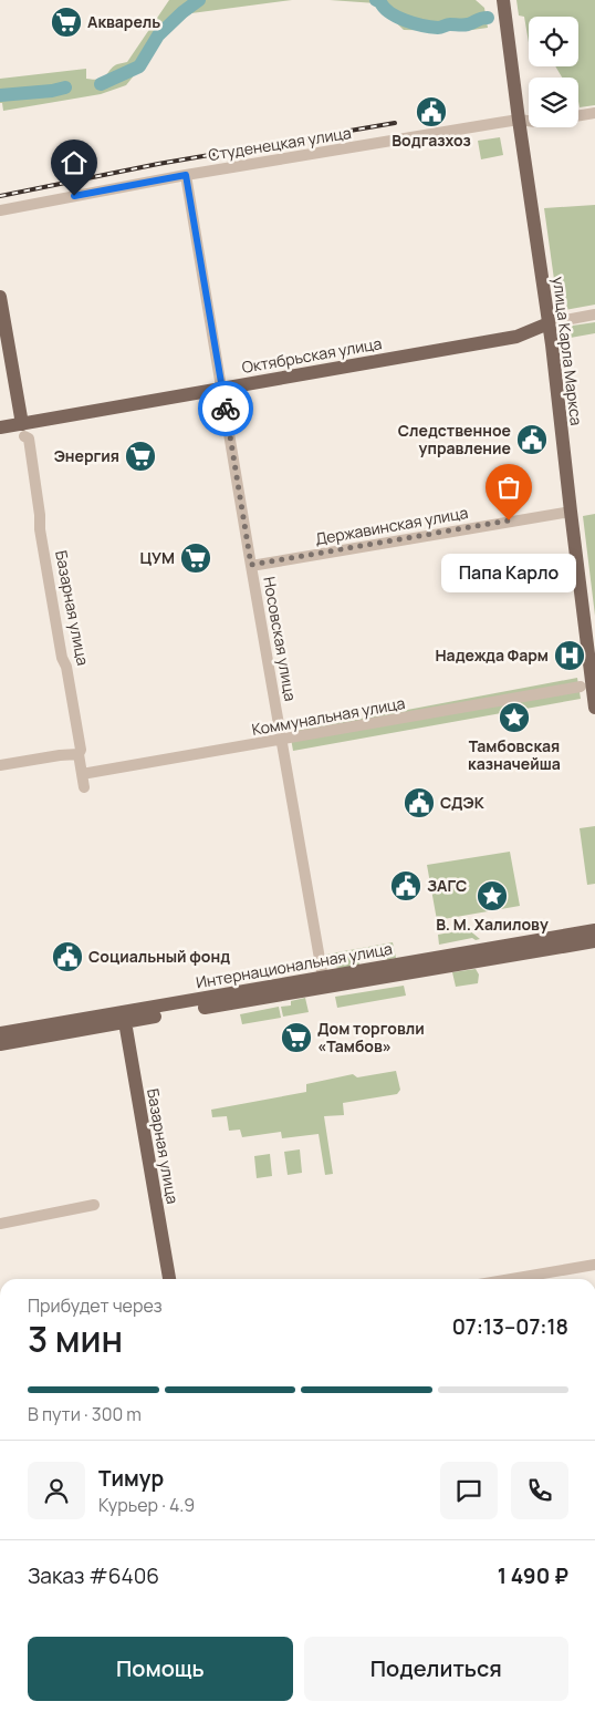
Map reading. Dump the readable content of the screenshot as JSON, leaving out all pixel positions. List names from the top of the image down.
{
  "streets": {
    "main road": [
      "улица Карла Маркса",
      "Октябрьская улица",
      "Базарная улица",
      "Интернациональная улица"
    ],
    "street": [
      "Студенецкая улица",
      "Державинская улица",
      "Носовская улица",
      "Коммунальная улица"
    ]
  },
  "crossings": [
    ["Студенецкая улица", "улица Карла Маркса"],
    ["Студенецкая улица", "Носовская улица"],
    ["улица Карла Маркса", "Октябрьская улица"],
    ["улица Карла Маркса", "Державинская улица"],
    ["Октябрьская улица", "Базарная улица"],
    ["Октябрьская улица", "Носовская улица"],
    ["Державинская улица", "Носовская улица"],
    ["Базарная улица", "Коммунальная улица"],
    ["Базарная улица", "Интернациональная улица"],
    ["Носовская улица", "Коммунальная улица"],
    ["Носовская улица", "Интернациональная улица"]
  ],
  "places": {
    "supermarket": [
      "Акварель",
      "Энергия",
      "ЦУМ",
      "Дом торговли «Тамбов»"
    ],
    "public building": [
      "Водгазхоз",
      "Следственное управление",
      "СДЭК",
      "ЗАГС",
      "Социальный фонд"
    ],
    "other": ["Папа Карло"],
    "hospital": ["Надежда Фарм"],
    "place": ["Тамбовская казначейша", "В. М. Халилову"]
  },
  "page": {
    "bubble": "Папа Карло",
    "heading": ["3 мин", "Прибудет через", "07:13–07:18"],
    "panel": [
      "Тимур",
      "Курьер · 4.9",
      "Заказ #6406",
      "1 490 ₽"
    ],
    "bar": "В пути · 300 m",
    "buttons": ["Помощь", "Поделиться"]
  }
}
